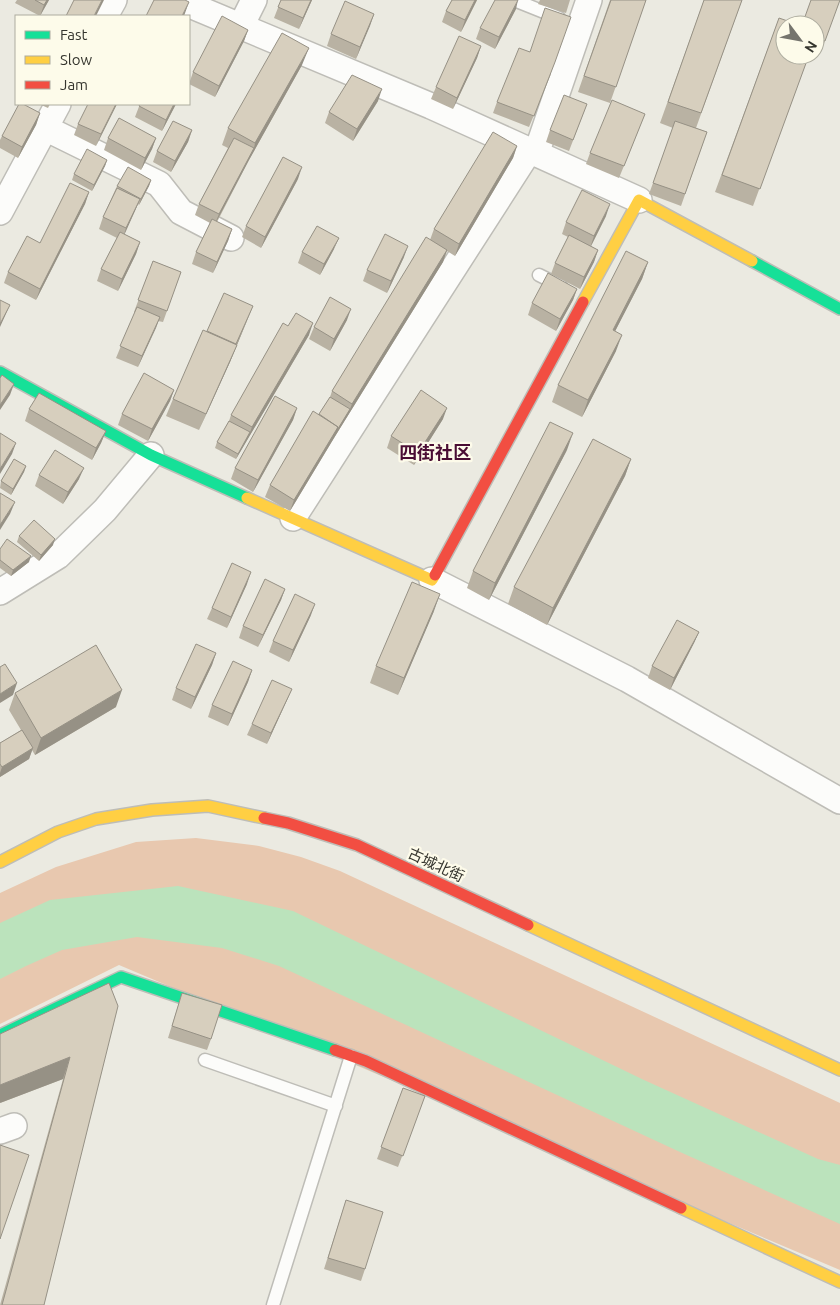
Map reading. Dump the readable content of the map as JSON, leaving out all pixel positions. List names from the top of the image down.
{
  "streets": {
    "street": ["古城北街"]
  },
  "districts": ["四街社区"],
  "legend": ["Fast", "Slow", "Jam"],
  "north": "bottom right"
}
